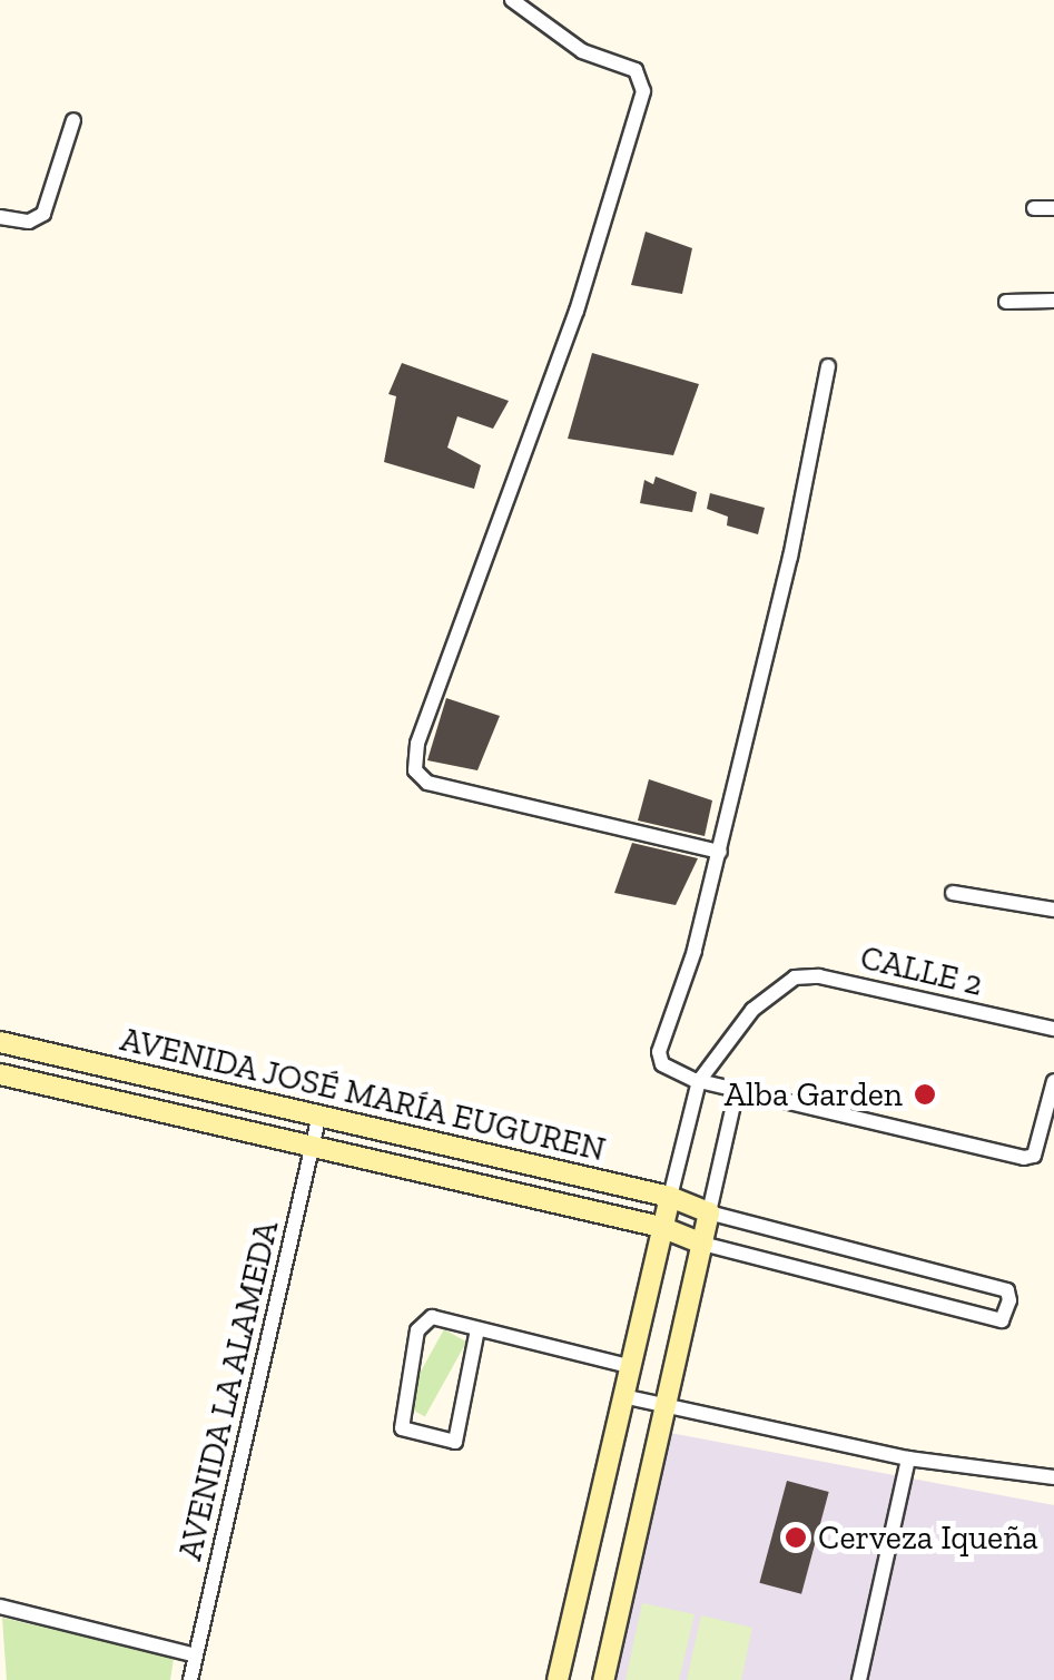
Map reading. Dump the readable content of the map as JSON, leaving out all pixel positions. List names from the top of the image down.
{
  "streets": {
    "street": ["CALLE 2", "AVENIDA JOSÉ MARÍA EUGUREN", "AVENIDA LA ALAMEDA"]
  },
  "crossings": [
    ["AVENIDA JOSÉ MARÍA EUGUREN", "AVENIDA LA ALAMEDA"]
  ],
  "places": ["Alba Garden", "Cerveza Iqueña"]
}
